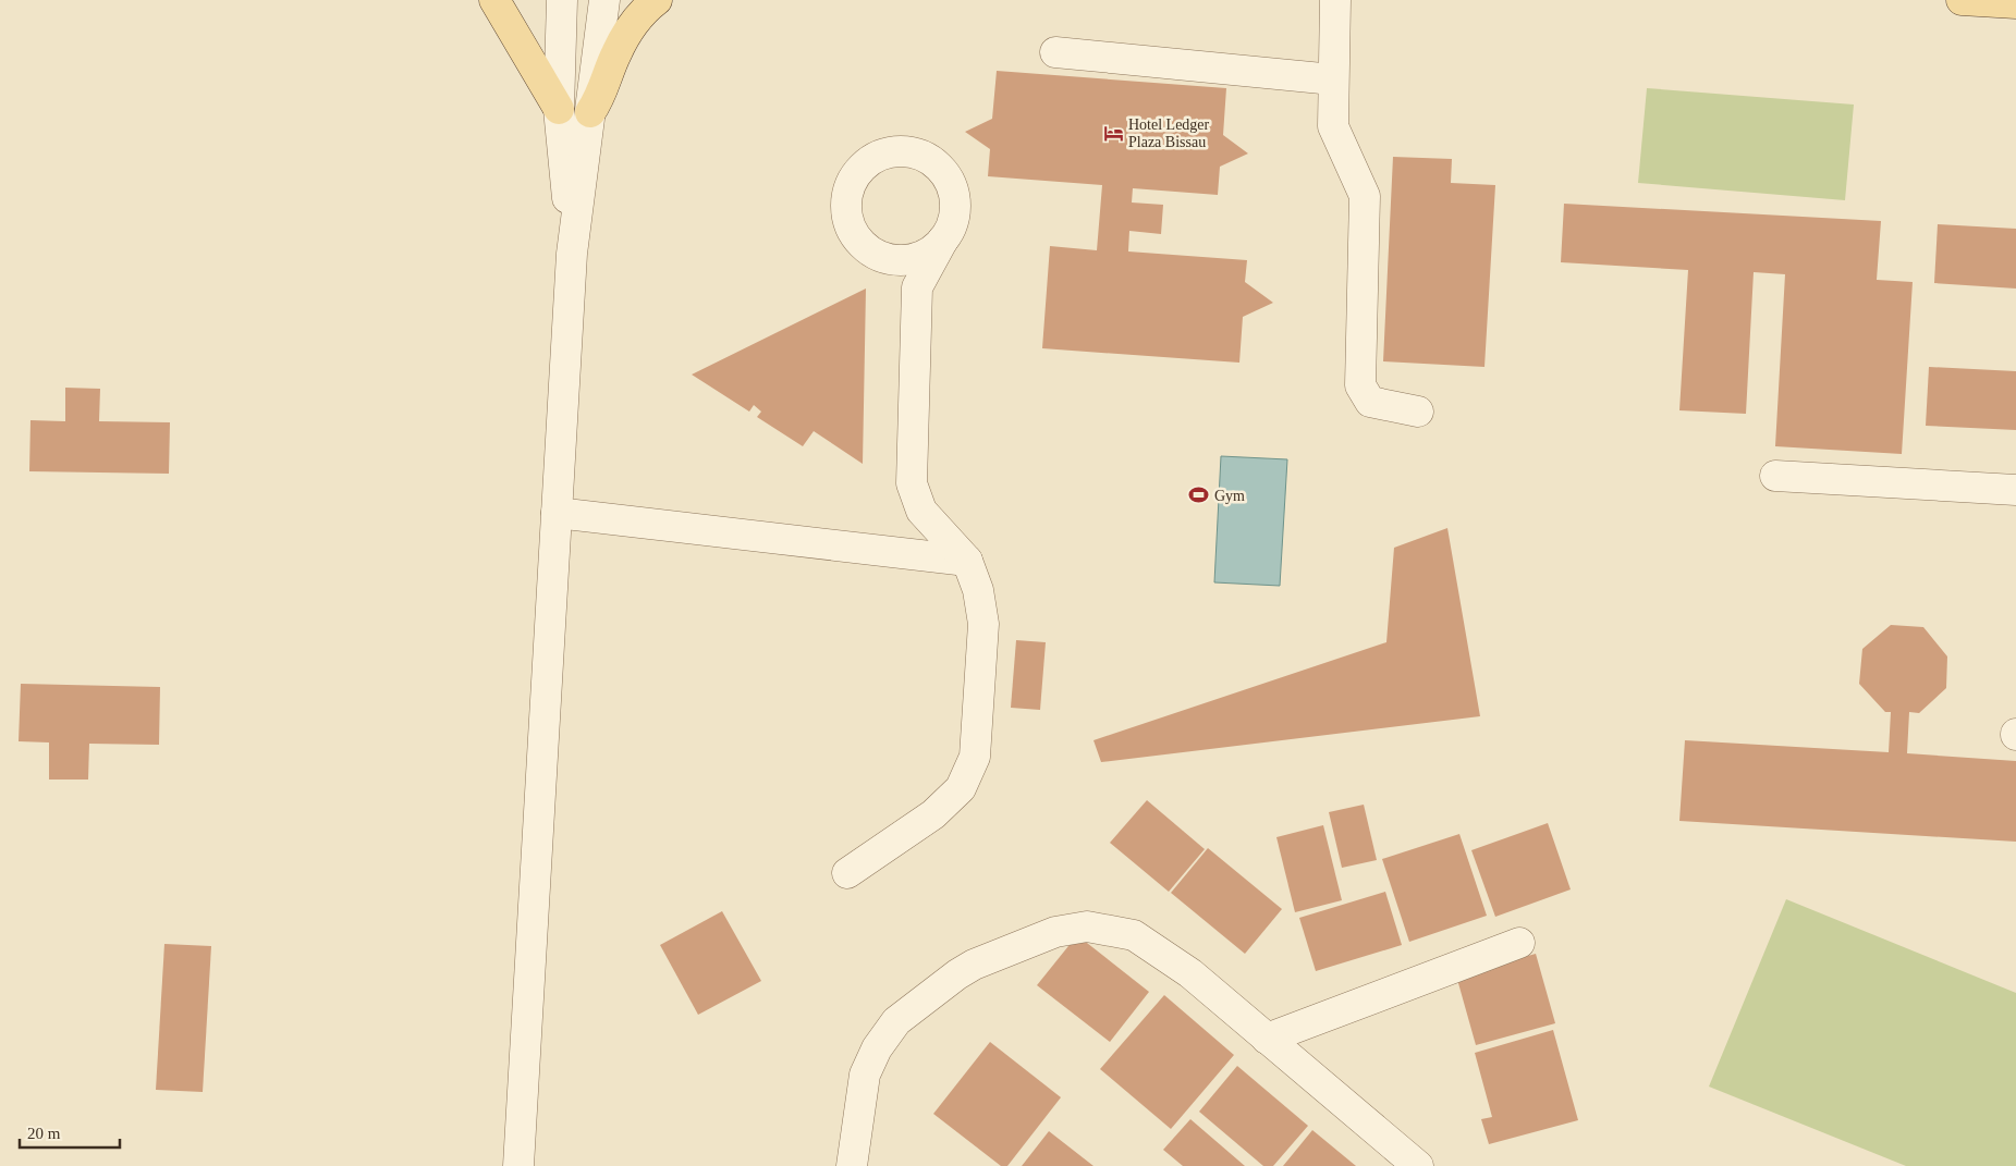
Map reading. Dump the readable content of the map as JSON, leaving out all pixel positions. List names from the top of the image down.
{
  "places": {
    "hotel": ["Hotel Ledger Plaza Bissau"],
    "sports": ["Gym"]
  },
  "scale_bar": "20 m"
}
